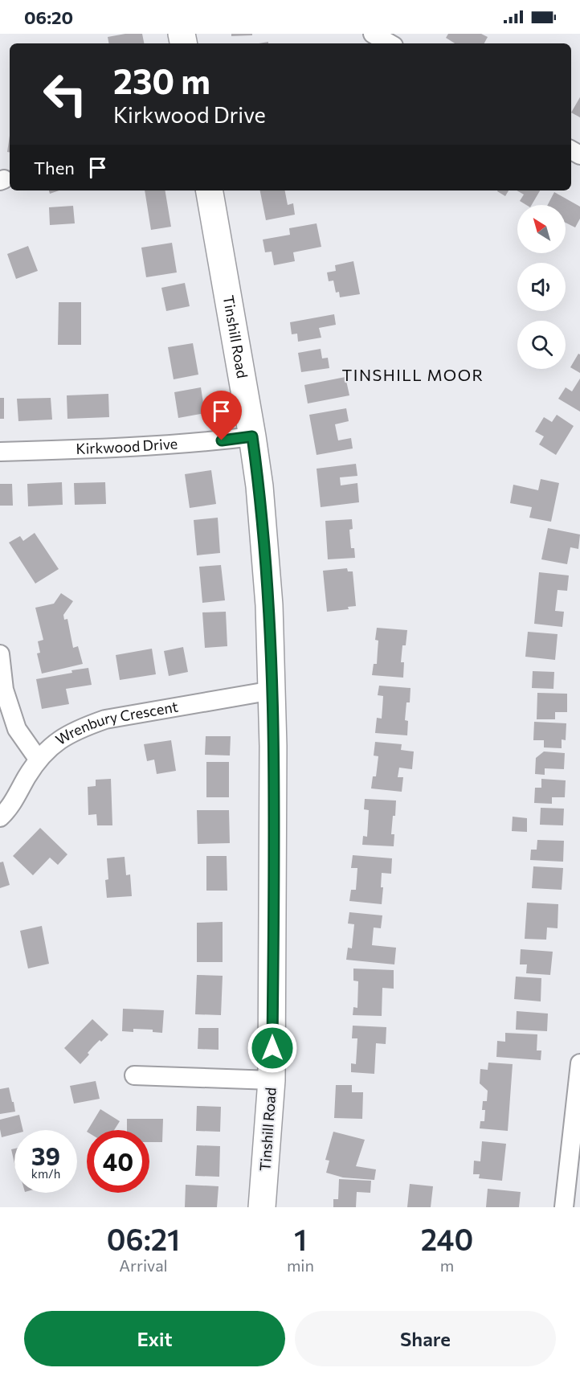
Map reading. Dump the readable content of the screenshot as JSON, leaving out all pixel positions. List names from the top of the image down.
{
  "streets": {
    "street": ["Tinshill Road", "Kirkwood Drive", "Wrenbury Crescent"]
  },
  "crossings": [
    ["Tinshill Road", "Kirkwood Drive"],
    ["Tinshill Road", "Wrenbury Crescent"]
  ],
  "districts": ["TINSHILL MOOR"],
  "north": "top left",
  "page": {
    "status": "06:20",
    "turn": ["230 m", "Kirkwood Drive"],
    "then": "Then",
    "speed": "39 km/h",
    "limit": "40",
    "eta": [
      "06:21",
      "Arrival",
      "1",
      "min",
      "240",
      "m"
    ],
    "buttons": ["Exit", "Share"]
  }
}
